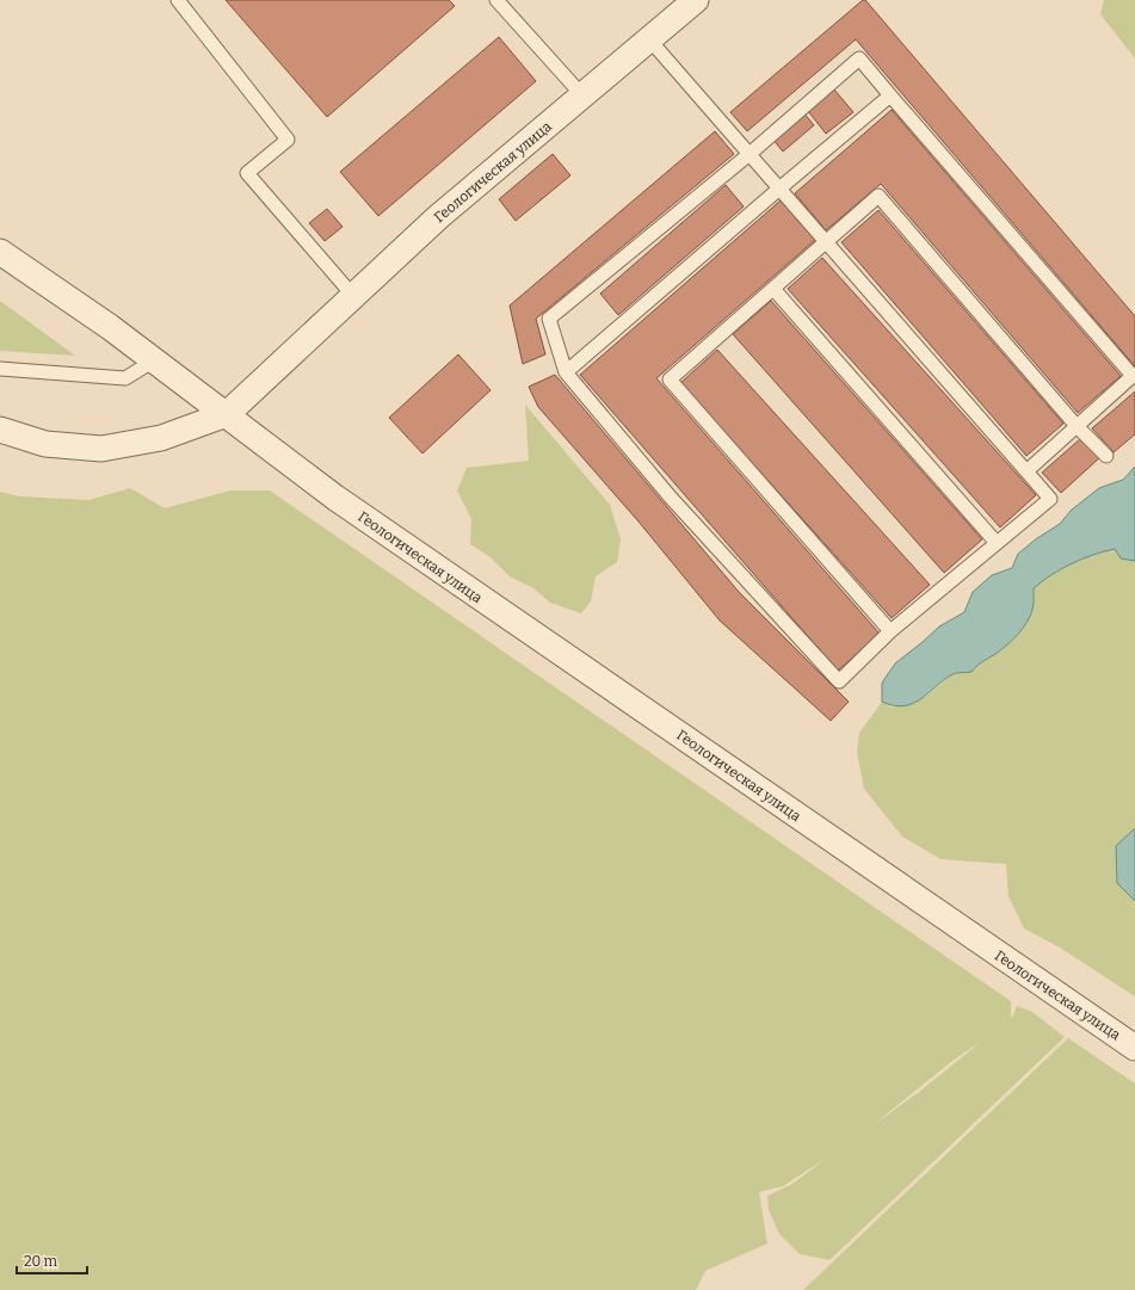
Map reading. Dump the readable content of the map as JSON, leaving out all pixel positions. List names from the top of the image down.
{
  "streets": {
    "street": ["Геологическая улица"]
  },
  "scale_bar": "20 m"
}
